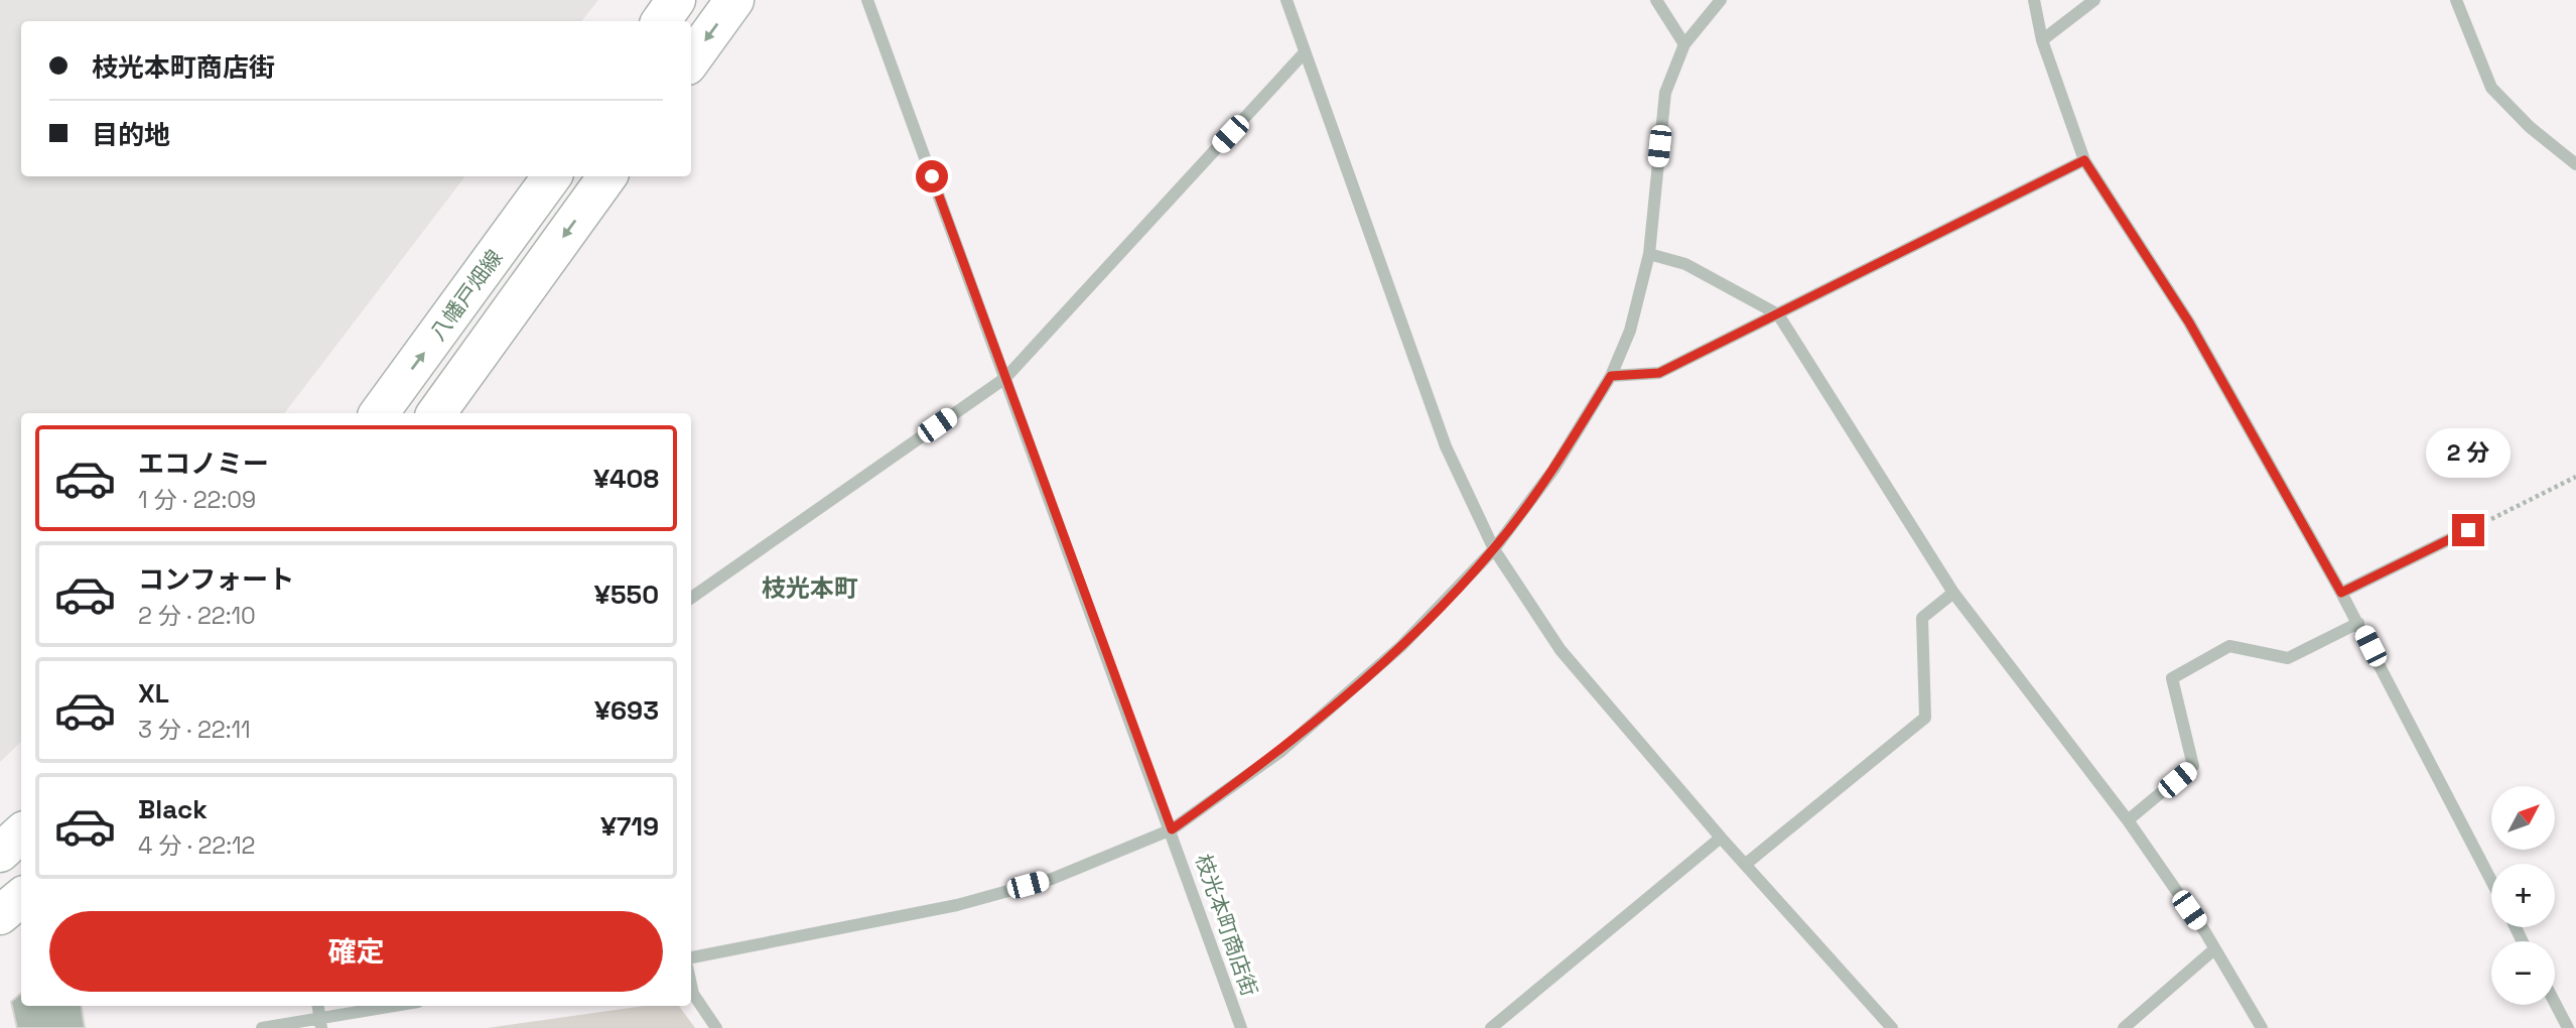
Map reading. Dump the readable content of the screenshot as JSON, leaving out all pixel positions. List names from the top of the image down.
{
  "streets": {
    "main road": ["八幡戸畑線"],
    "street": ["枝光本町商店街"]
  },
  "districts": ["枝光本町"],
  "north": "top right",
  "page": {
    "banner": ["枝光本町商店街", "目的地"],
    "list": [
      {
        "name": "エコノミー",
        "note": "1 分 · 22:09",
        "value": "¥408"
      },
      {
        "name": "コンフォート",
        "note": "2 分 · 22:10",
        "value": "¥550"
      },
      {
        "name": "XL",
        "note": "3 分 · 22:11",
        "value": "¥693"
      },
      {
        "name": "Black",
        "note": "4 分 · 22:12",
        "value": "¥719"
      }
    ],
    "bubble": "2 分",
    "map_buttons": ["+", "−"],
    "buttons": "確定"
  }
}
